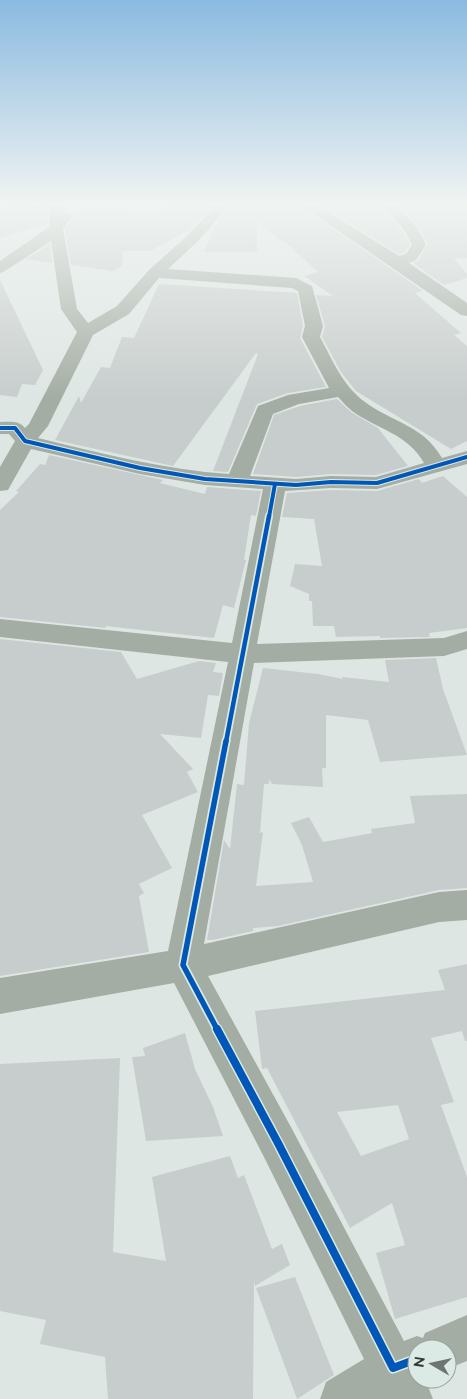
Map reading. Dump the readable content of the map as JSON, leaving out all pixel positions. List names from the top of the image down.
{
  "north": "left"
}
